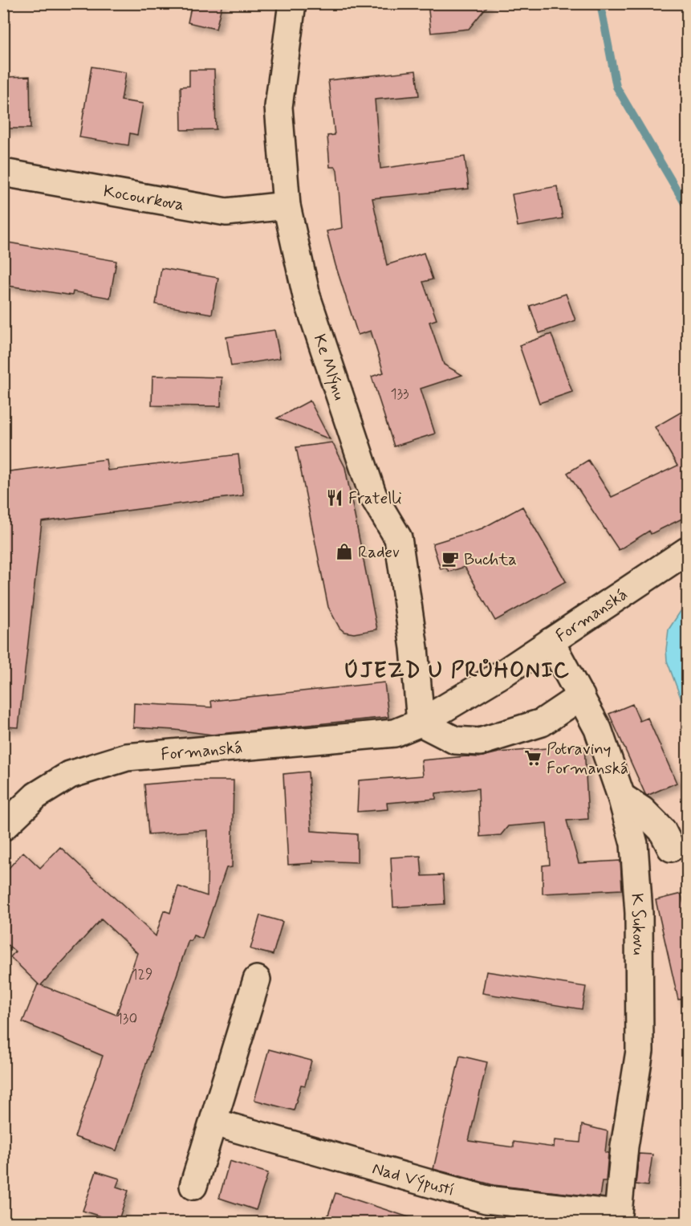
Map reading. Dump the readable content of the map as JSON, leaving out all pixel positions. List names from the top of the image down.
{
  "streets": {
    "street": [
      "Kocourkova",
      "Ke Mlýnu",
      "Formanská",
      "K Sukovu",
      "Nad Výpustí"
    ]
  },
  "crossings": [
    ["Kocourkova", "Ke Mlýnu"],
    ["Ke Mlýnu", "Formanská"],
    ["Formanská", "K Sukovu"],
    ["K Sukovu", "Nad Výpustí"]
  ],
  "districts": ["ÚJEZD U PRŮHONIC"],
  "places": {
    "restaurant": ["Fratelli"],
    "shop": ["Radev"],
    "cafe": ["Buchta"],
    "supermarket": ["Potraviny Formanská"]
  },
  "house_numbers": ["133", "129", "130"]
}
